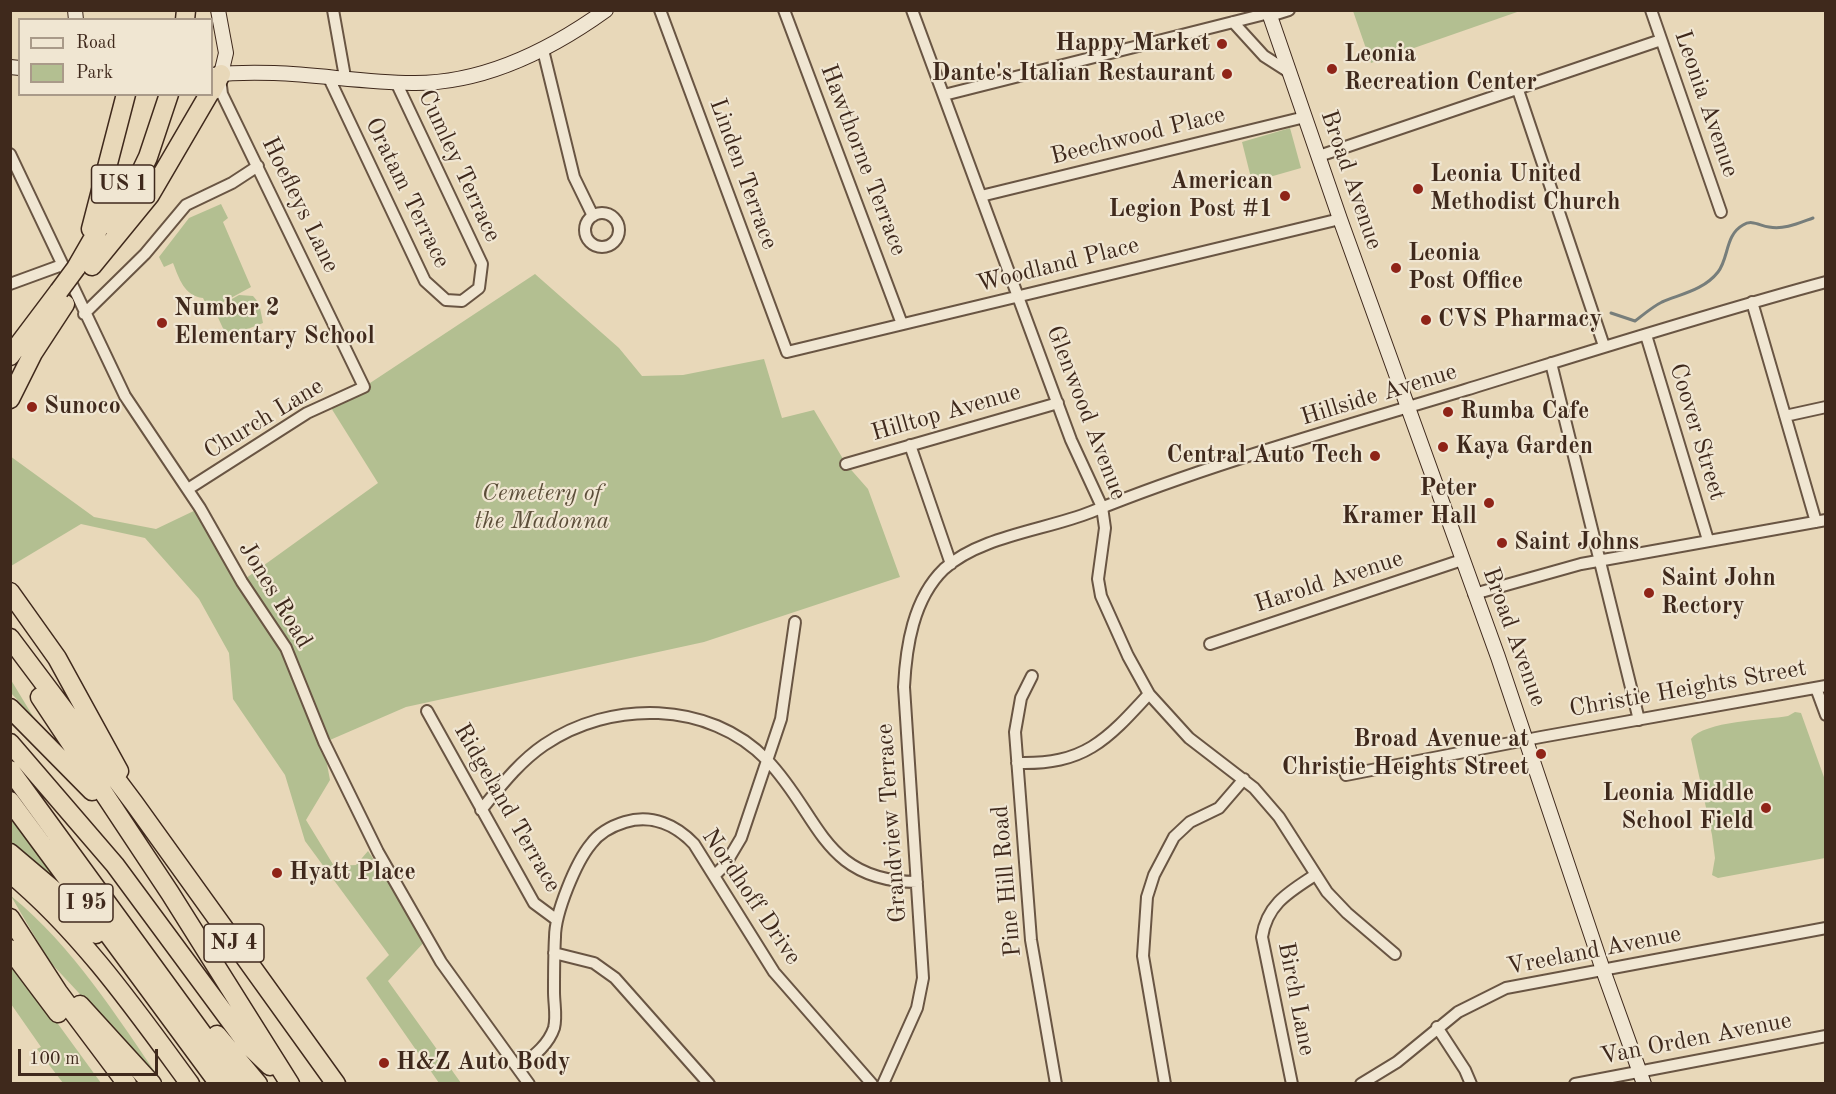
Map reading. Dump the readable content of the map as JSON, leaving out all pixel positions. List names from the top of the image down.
{
  "streets": {
    "highway": ["US 1", "I 95", "NJ 4"],
    "street": [
      "Leonia Avenue",
      "Beechwood Place",
      "Hawthorne Terrace",
      "Cumley Terrace",
      "Linden Terrace",
      "Broad Avenue",
      "Oratam Terrace",
      "Hoefleys Lane",
      "Woodland Place",
      "Hillside Avenue",
      "Hilltop Avenue",
      "Glenwood Avenue",
      "Church Lane",
      "Coover Street",
      "Harold Avenue",
      "Jones Road",
      "Christie Heights Street",
      "Ridgeland Terrace",
      "Grandview Terrace",
      "Pine Hill Road",
      "Nordhoff Drive",
      "Vreeland Avenue",
      "Birch Lane",
      "Van Orden Avenue"
    ]
  },
  "crossings": [
    ["Beechwood Place", "Broad Avenue"],
    ["Beechwood Place", "Glenwood Avenue"],
    ["Hawthorne Terrace", "Woodland Place"],
    ["Cumley Terrace", "Oratam Terrace"],
    ["Linden Terrace", "Woodland Place"],
    ["Broad Avenue", "Woodland Place"],
    ["Broad Avenue", "Hillside Avenue"],
    ["Broad Avenue", "Harold Avenue"],
    ["Broad Avenue", "Christie Heights Street"],
    ["Broad Avenue", "Vreeland Avenue"],
    ["Broad Avenue", "Van Orden Avenue"],
    ["US 1", "Jones Road"],
    ["Hoefleys Lane", "Church Lane"],
    ["Woodland Place", "Glenwood Avenue"],
    ["Hillside Avenue", "Glenwood Avenue"],
    ["Hillside Avenue", "Coover Street"],
    ["Hillside Avenue", "Grandview Terrace"],
    ["Hilltop Avenue", "Glenwood Avenue"],
    ["Glenwood Avenue", "Birch Lane"],
    ["Church Lane", "Jones Road"],
    ["Jones Road", "Nordhoff Drive"],
    ["Ridgeland Terrace", "Nordhoff Drive"]
  ],
  "parks": ["Cemetery of the Madonna"],
  "places": [
    "Happy Market",
    "Leonia Recreation Center",
    "Dante's Italian Restaurant",
    "Leonia United Methodist Church",
    "American Legion Post #1",
    "Leonia Post Office",
    "CVS Pharmacy",
    "Number 2 Elementary School",
    "Sunoco",
    "Rumba Cafe",
    "Kaya Garden",
    "Central Auto Tech",
    "Peter Kramer Hall",
    "Saint Johns",
    "Saint John Rectory",
    "Broad Avenue at Christie Heights Street",
    "Leonia Middle School Field",
    "Hyatt Place",
    "H&Z Auto Body"
  ],
  "legend": ["Road", "Park"],
  "scale_bar": "100 m"
}
